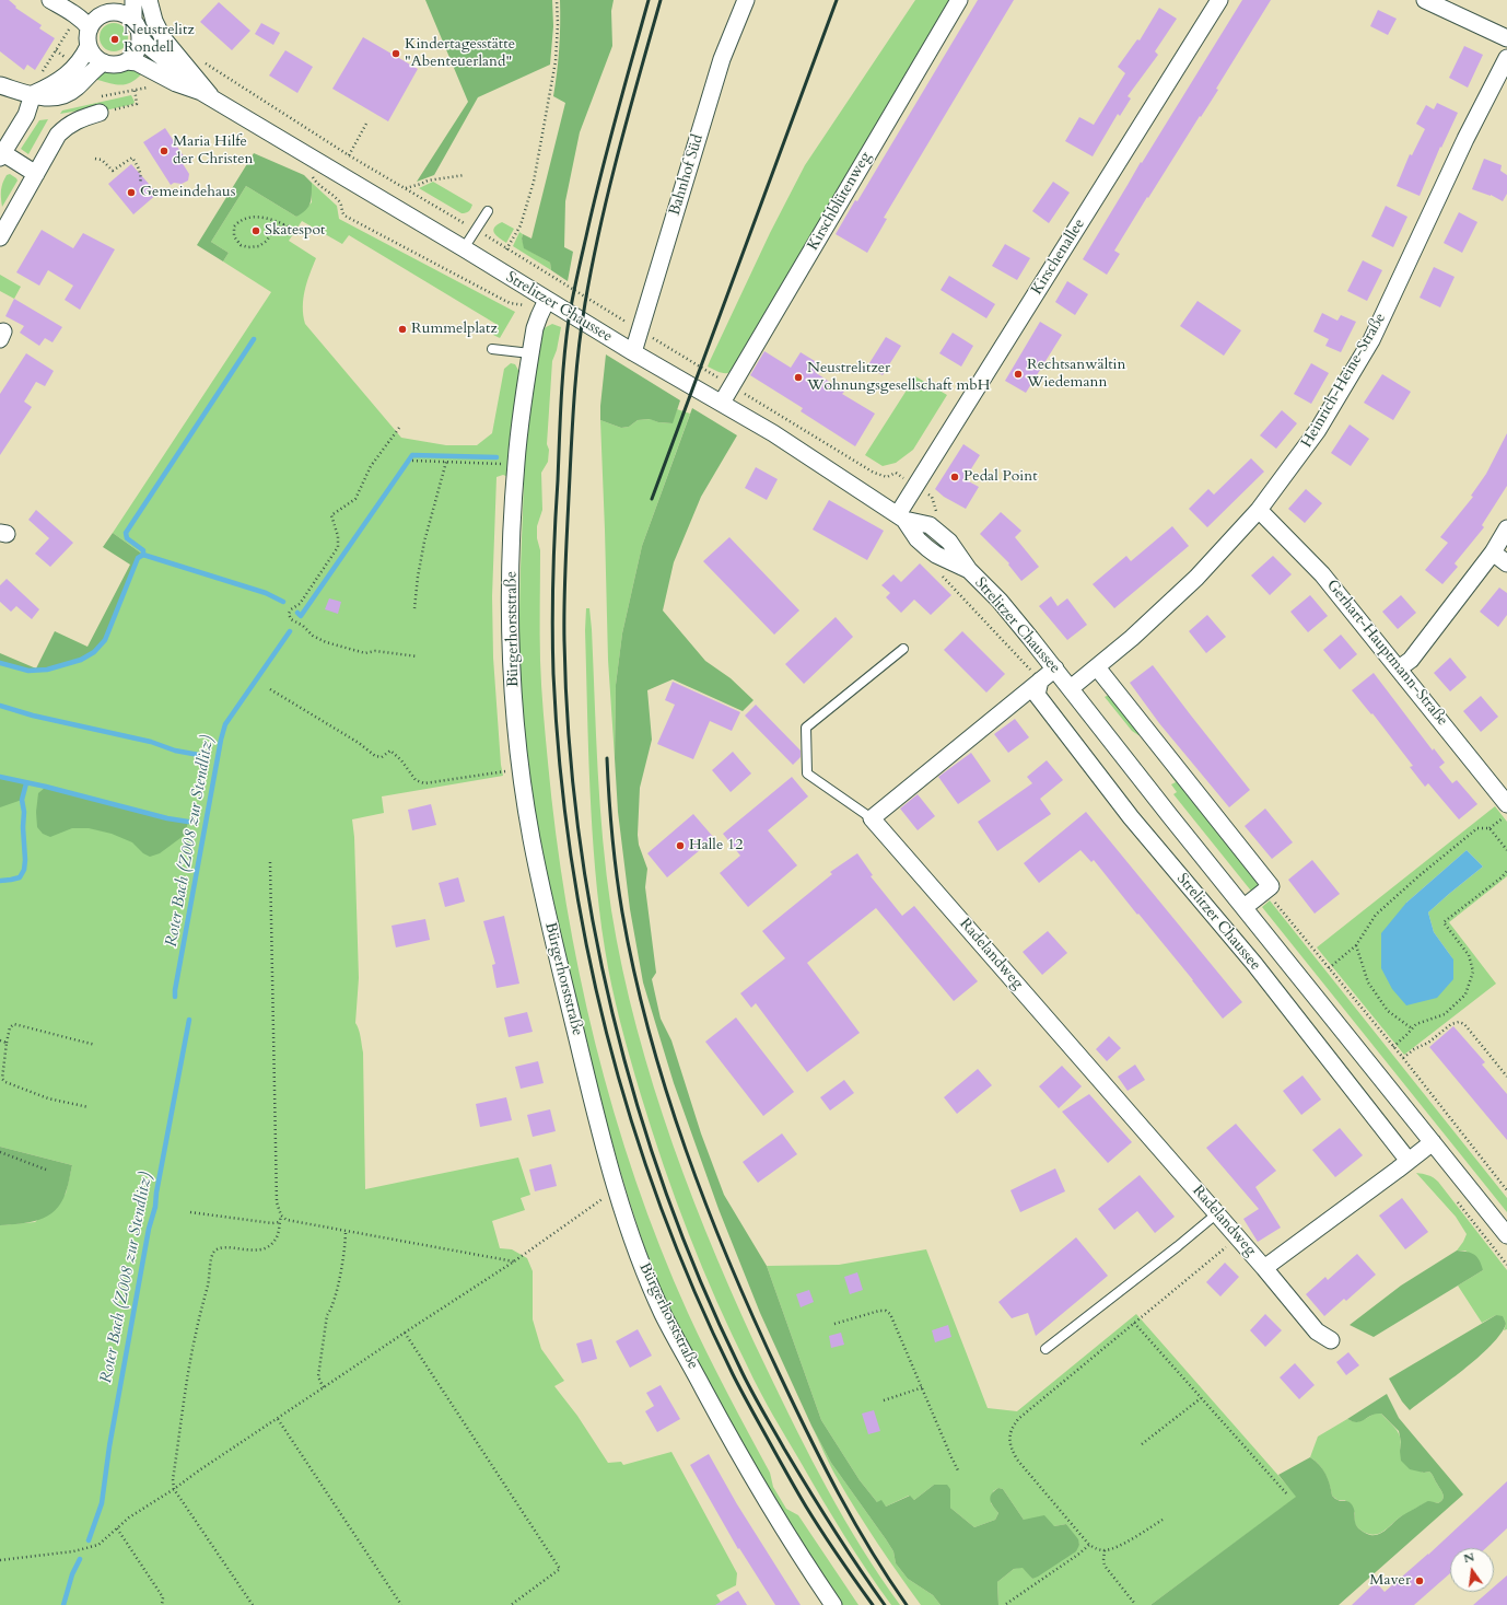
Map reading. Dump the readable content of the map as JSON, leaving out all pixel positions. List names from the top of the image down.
{
  "streets": {
    "street": [
      "Bahnhof Süd",
      "Kirschblütenweg",
      "Kirschenallee",
      "Strelitzer Chaussee",
      "Heinrich-Heine-Straße",
      "Bürgerhorststraße",
      "Gerhart-Hauptmann-Straße",
      "Radelandweg"
    ]
  },
  "crossings": [
    ["Bahnhof Süd", "Strelitzer Chaussee"],
    ["Kirschblütenweg", "Strelitzer Chaussee"],
    ["Kirschenallee", "Strelitzer Chaussee"],
    ["Strelitzer Chaussee", "Heinrich-Heine-Straße"],
    ["Strelitzer Chaussee", "Bürgerhorststraße"],
    ["Strelitzer Chaussee", "Radelandweg"],
    ["Heinrich-Heine-Straße", "Gerhart-Hauptmann-Straße"]
  ],
  "water": ["Roter Bach (Z008 zur Stendlitz)"],
  "places": [
    "Neustrelitz Rondell",
    "Kindertagesstätte \"Abenteuerland\"",
    "Maria Hilfe der Christen",
    "Gemeindehaus",
    "Skatespot",
    "Rummelplatz",
    "Rechtsanwältin Wiedemann",
    "Neustrelitzer Wohnungsgesellschaft mbH",
    "Pedal Point",
    "Halle 12",
    "Maver"
  ],
  "north": "top"
}
